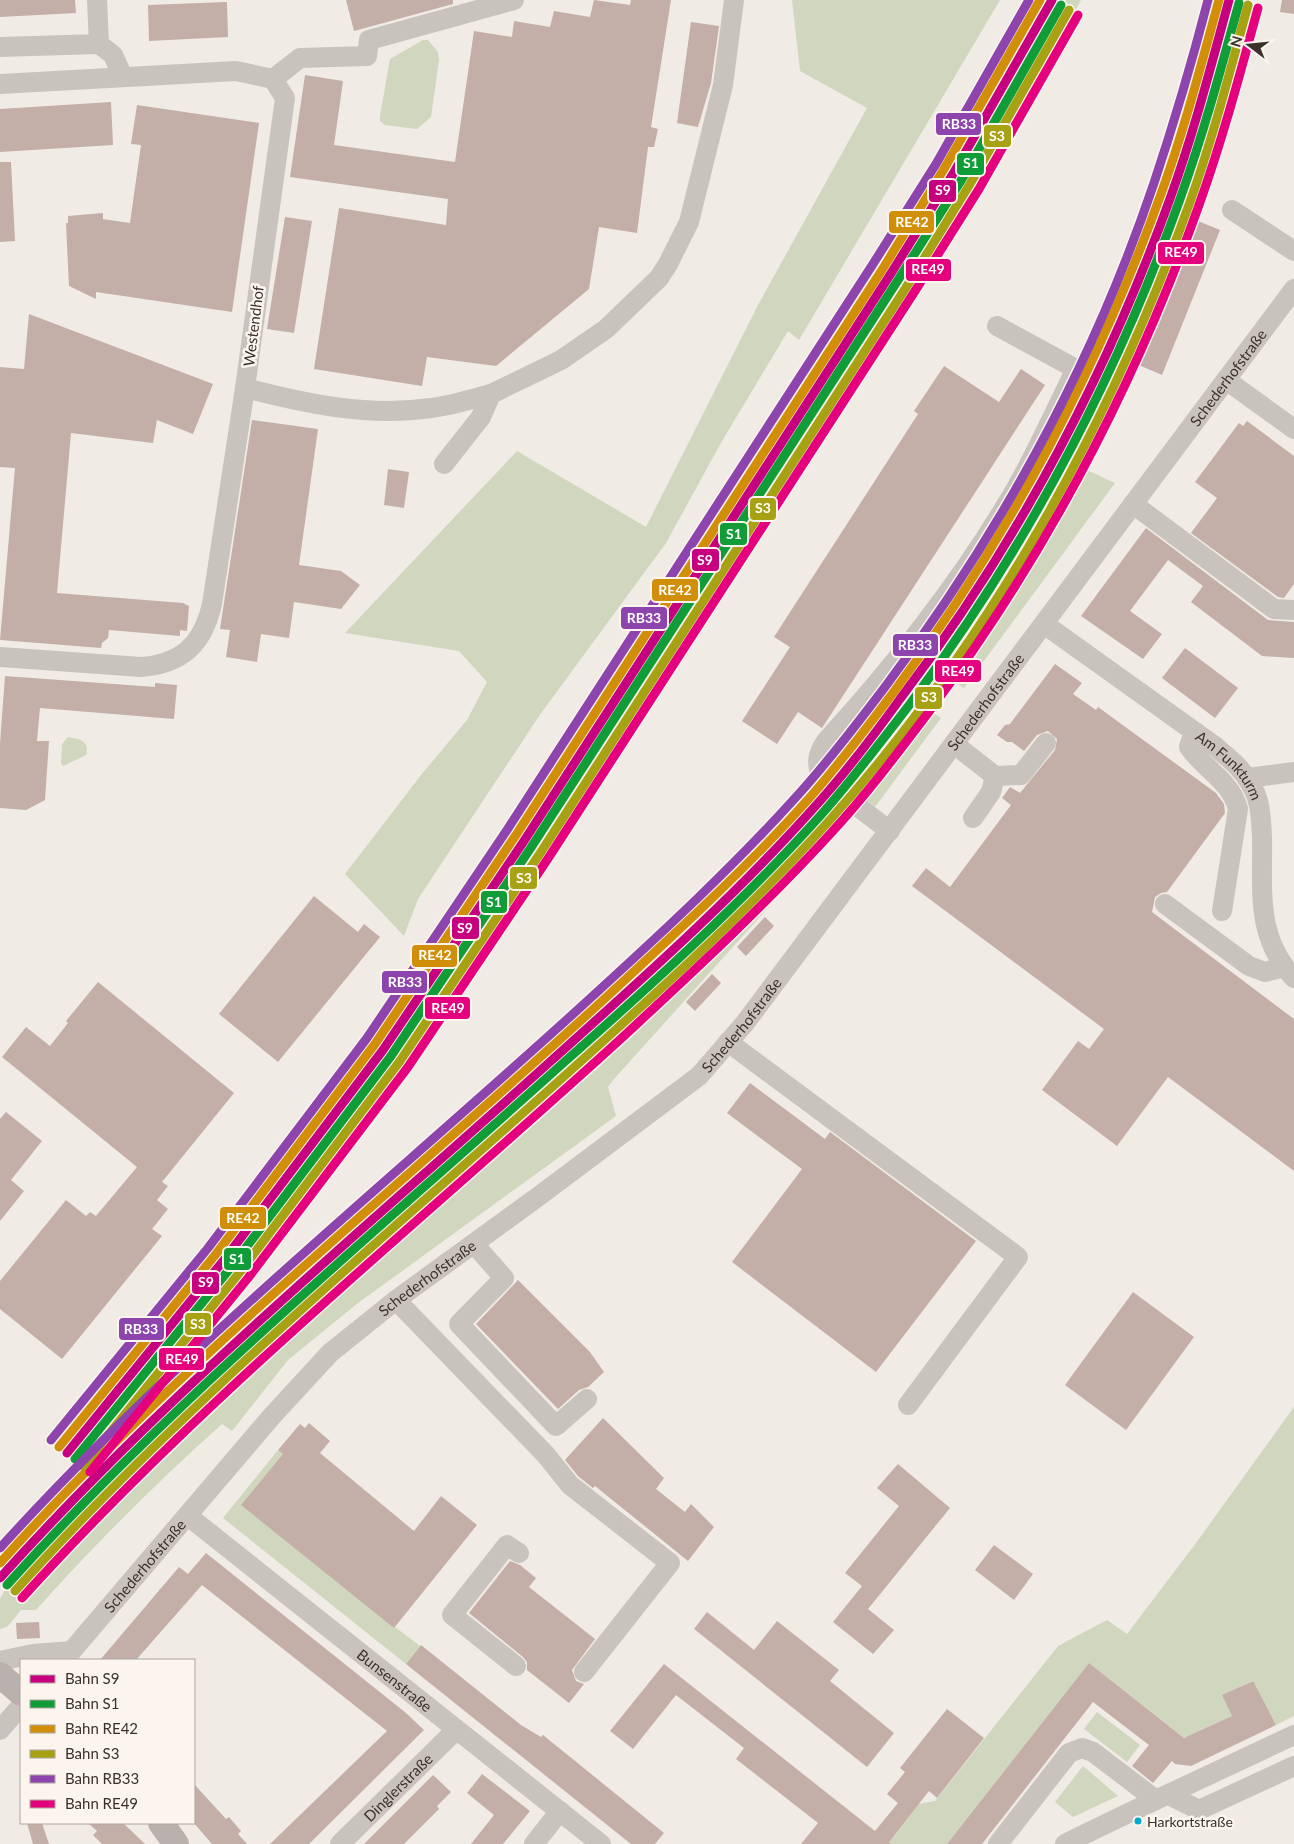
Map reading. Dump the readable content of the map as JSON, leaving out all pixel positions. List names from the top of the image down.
{
  "streets": {
    "street": [
      "Westendhof",
      "Schederhofstraße",
      "Am Funkturm",
      "Bunsenstraße",
      "Dinglerstraße"
    ]
  },
  "crossings": [
    ["Schederhofstraße", "Am Funkturm"],
    ["Schederhofstraße", "Bunsenstraße"],
    ["Bunsenstraße", "Dinglerstraße"]
  ],
  "places": ["Harkortstraße"],
  "lines": [
    "rail line S9",
    "rail line RE42",
    "rail line RB33",
    "rail line S1",
    "rail line S3",
    "rail line RE49"
  ],
  "legend": [
    "Bahn S9",
    "Bahn S1",
    "Bahn RE42",
    "Bahn S3",
    "Bahn RB33",
    "Bahn RE49"
  ],
  "north": "left"
}
